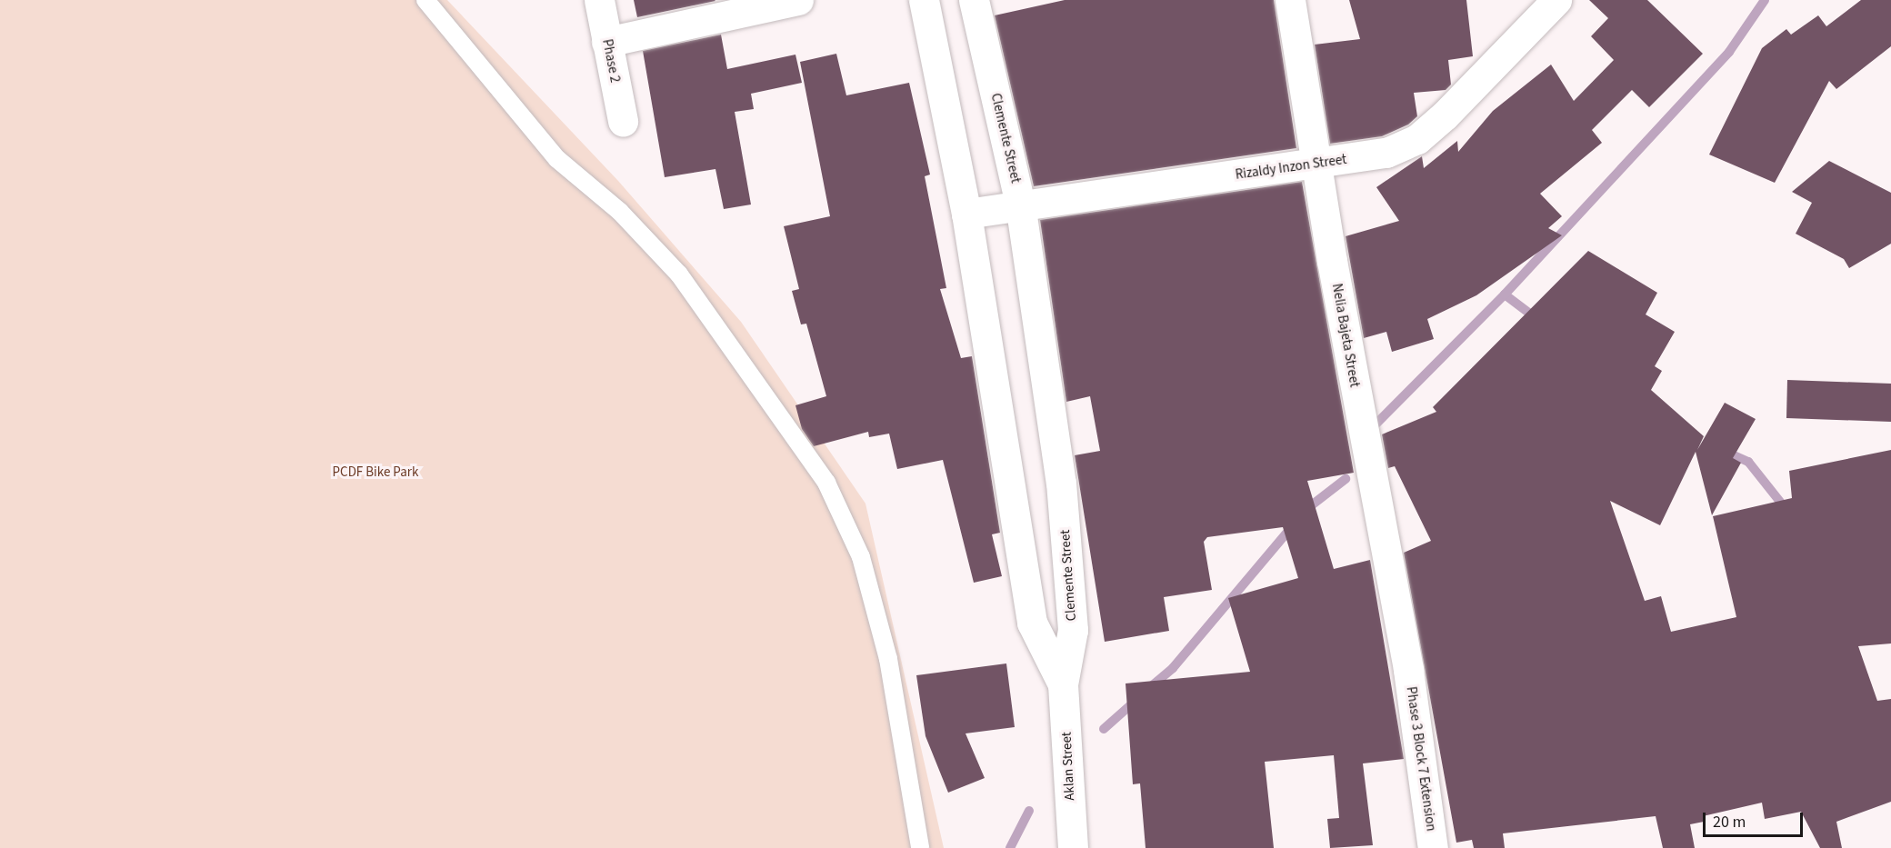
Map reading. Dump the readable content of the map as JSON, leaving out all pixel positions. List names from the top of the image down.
{
  "streets": {
    "street": [
      "Phase 2",
      "Clemente Street",
      "Rizaldy Inzon Street",
      "Nelia Bajeta Street",
      "Phase 3 Block 7 Extension",
      "Aklan Street"
    ]
  },
  "crossings": [
    ["Clemente Street", "Rizaldy Inzon Street"],
    ["Clemente Street", "Aklan Street"],
    ["Rizaldy Inzon Street", "Nelia Bajeta Street"],
    ["Nelia Bajeta Street", "Phase 3 Block 7 Extension"]
  ],
  "parks": ["PCDF Bike Park"],
  "scale_bar": "20 m"
}
